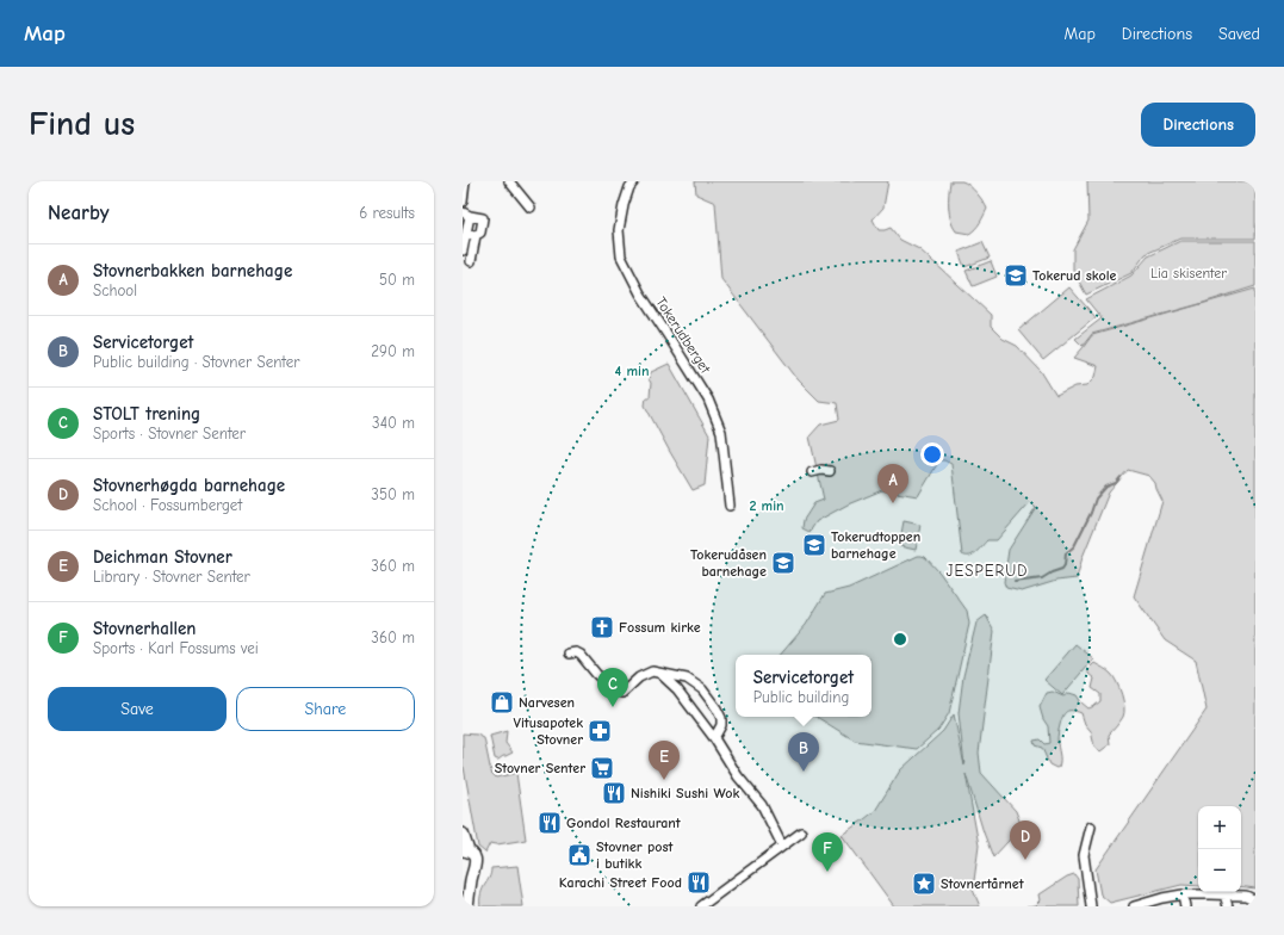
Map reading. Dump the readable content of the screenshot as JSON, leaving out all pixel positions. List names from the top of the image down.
{
  "streets": {
    "street": ["Tokerudberget"]
  },
  "districts": ["JESPERUD"],
  "parks": ["Lia skisenter"],
  "places": {
    "school or university": ["Tokerud skole", "Tokerudtoppen barnehage", "Tokerudåsen barnehage"],
    "church": ["Fossum kirke"],
    "shop": ["Narvesen"],
    "pharmacy": ["Vitusapotek Stovner"],
    "supermarket": ["Stovner Senter"],
    "restaurant": ["Nishiki Sushi Wok", "Gondol Restaurant", "Karachi Street Food"],
    "public building": ["Stovner post i butikk"],
    "place": ["Stovnertårnet"]
  },
  "page": {
    "header": "Map",
    "nav": ["Map", "Directions", "Saved"],
    "buttons": [
      "Directions",
      ["Save", "Share"]
    ],
    "title": "Find us",
    "heading": ["Nearby", "6 results"],
    "list": [
      {
        "mark": "A",
        "name": "Stovnerbakken barnehage",
        "note": "School",
        "value": "50 m"
      },
      {
        "mark": "B",
        "name": "Servicetorget",
        "note": "Public building · Stovner Senter",
        "value": "290 m"
      },
      {
        "mark": "C",
        "name": "STOLT trening",
        "note": "Sports · Stovner Senter",
        "value": "340 m"
      },
      {
        "mark": "D",
        "name": "Stovnerhøgda barnehage",
        "note": "School · Fossumberget",
        "value": "350 m"
      },
      {
        "mark": "E",
        "name": "Deichman Stovner",
        "note": "Library · Stovner Senter",
        "value": "360 m"
      },
      {
        "mark": "F",
        "name": "Stovnerhallen",
        "note": "Sports · Karl Fossums vei",
        "value": "360 m"
      }
    ],
    "pins": [
      "A",
      "C",
      "B",
      "E",
      "D",
      "F"
    ],
    "popup": ["Servicetorget", "Public building"],
    "map_buttons": ["+", "−"]
  },
  "rings": ["4 min", "2 min"]
}
